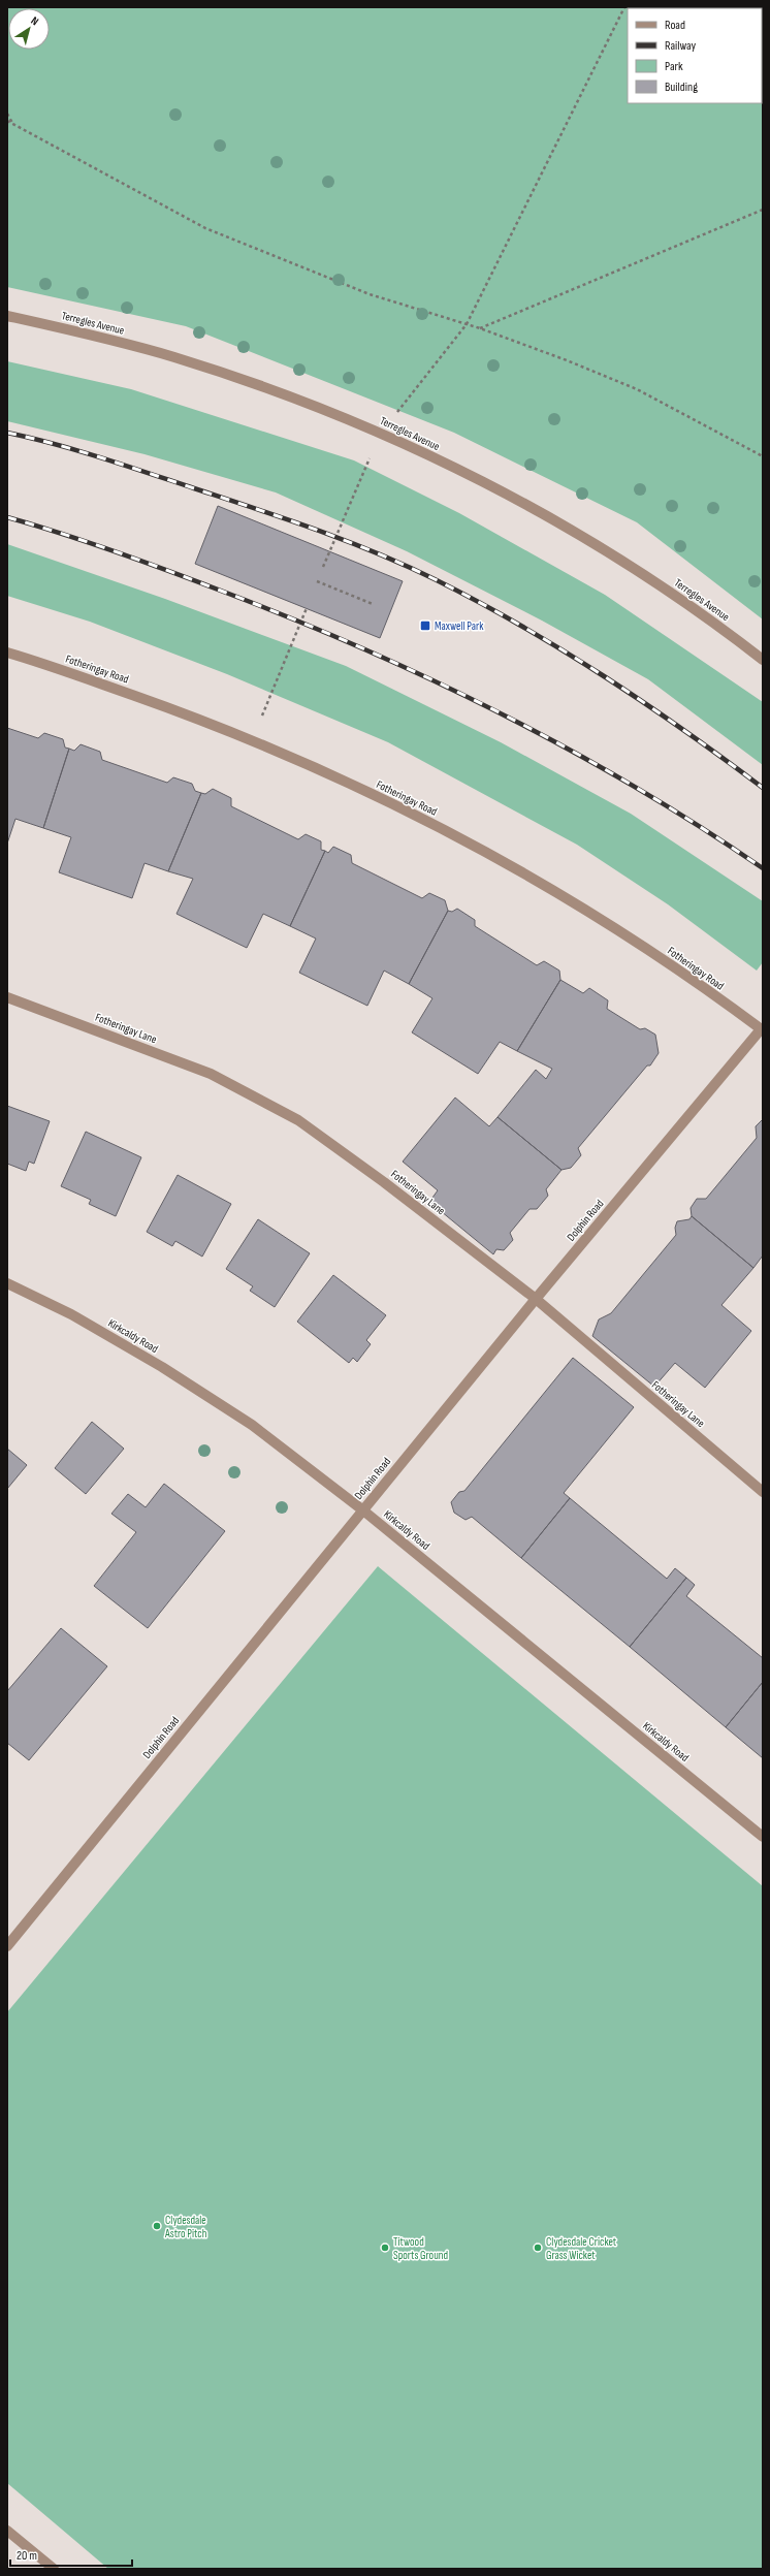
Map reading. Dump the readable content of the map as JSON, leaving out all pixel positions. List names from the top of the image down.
{
  "streets": {
    "street": [
      "Terregles Avenue",
      "Fotheringay Road",
      "Fotheringay Lane",
      "Dolphin Road",
      "Kirkcaldy Road"
    ]
  },
  "crossings": [
    ["Fotheringay Road", "Dolphin Road"],
    ["Fotheringay Lane", "Dolphin Road"],
    ["Dolphin Road", "Kirkcaldy Road"]
  ],
  "places": {
    "transit": ["Maxwell Park"],
    "other": ["Clydesdale Astro Pitch", "Titwood Sports Ground", "Clydesdale Cricket Grass Wicket"]
  },
  "legend": [
    "Road",
    "Railway",
    "Park",
    "Building"
  ],
  "scale_bar": "20 m",
  "north": "top right"
}
